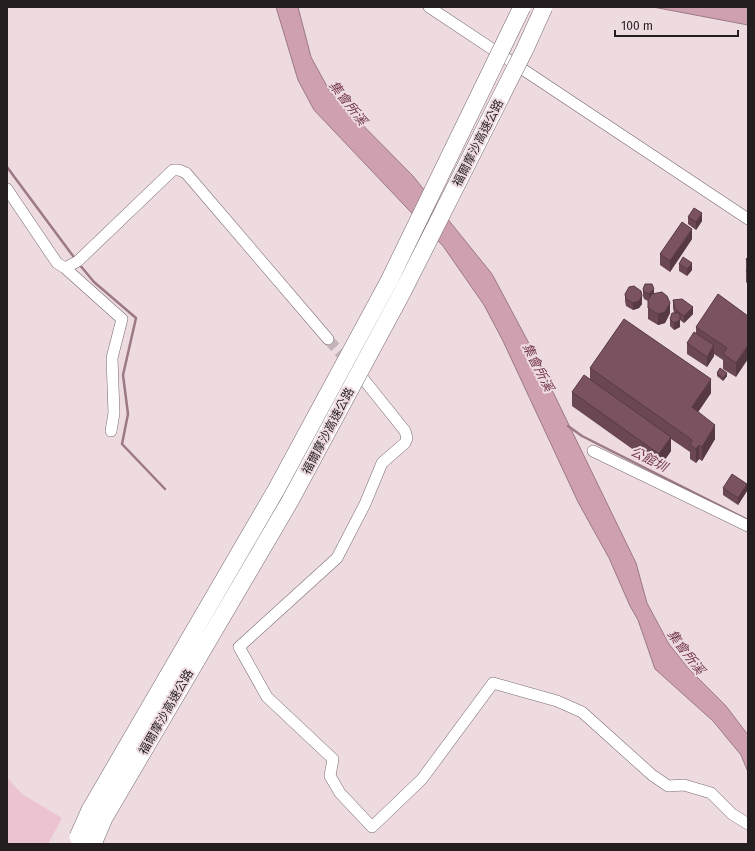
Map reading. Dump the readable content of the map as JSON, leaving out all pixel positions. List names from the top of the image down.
{
  "streets": {
    "highway": ["福爾摩沙高速公路"]
  },
  "water": ["集會所溪", "公館圳"],
  "scale_bar": "100 m"
}
